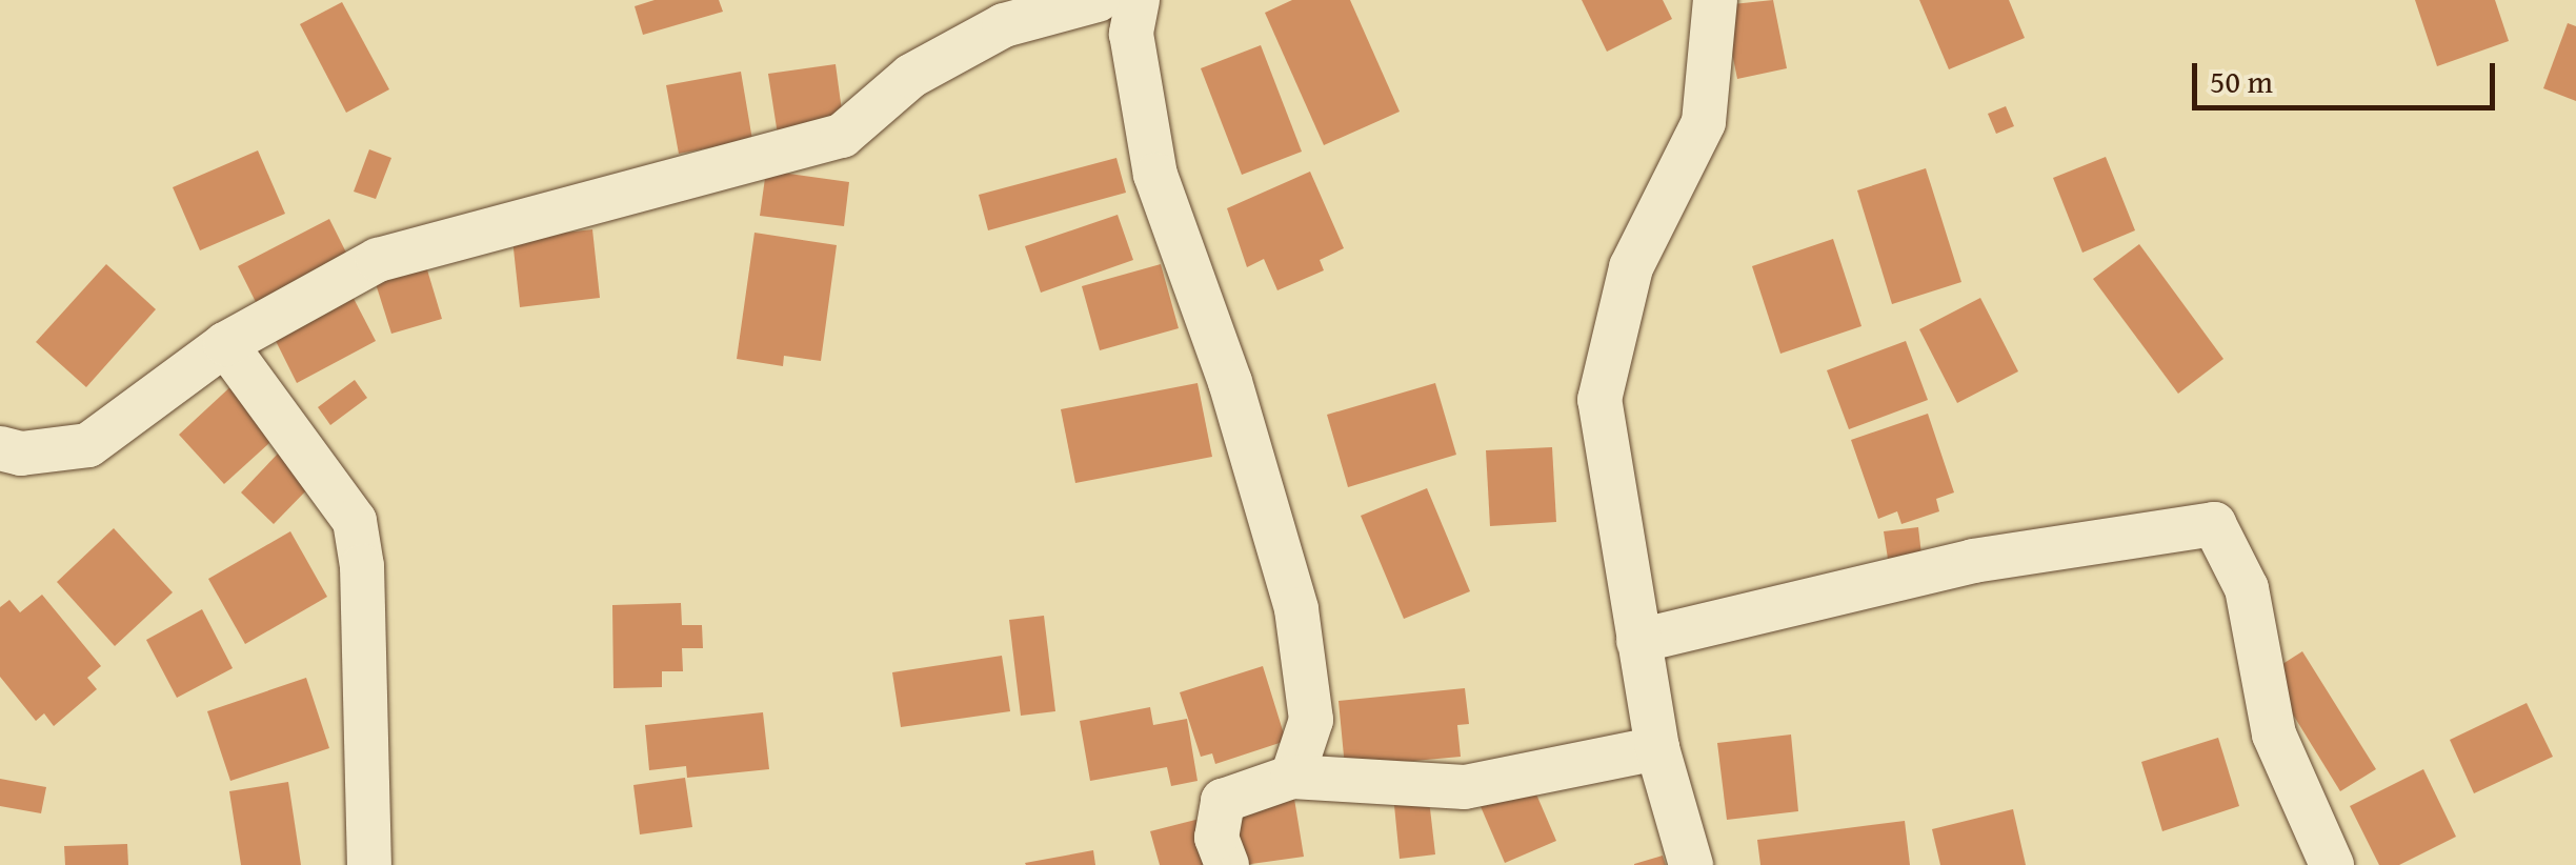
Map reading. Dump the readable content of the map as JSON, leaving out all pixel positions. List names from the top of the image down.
{
  "scale_bar": "50 m"
}
